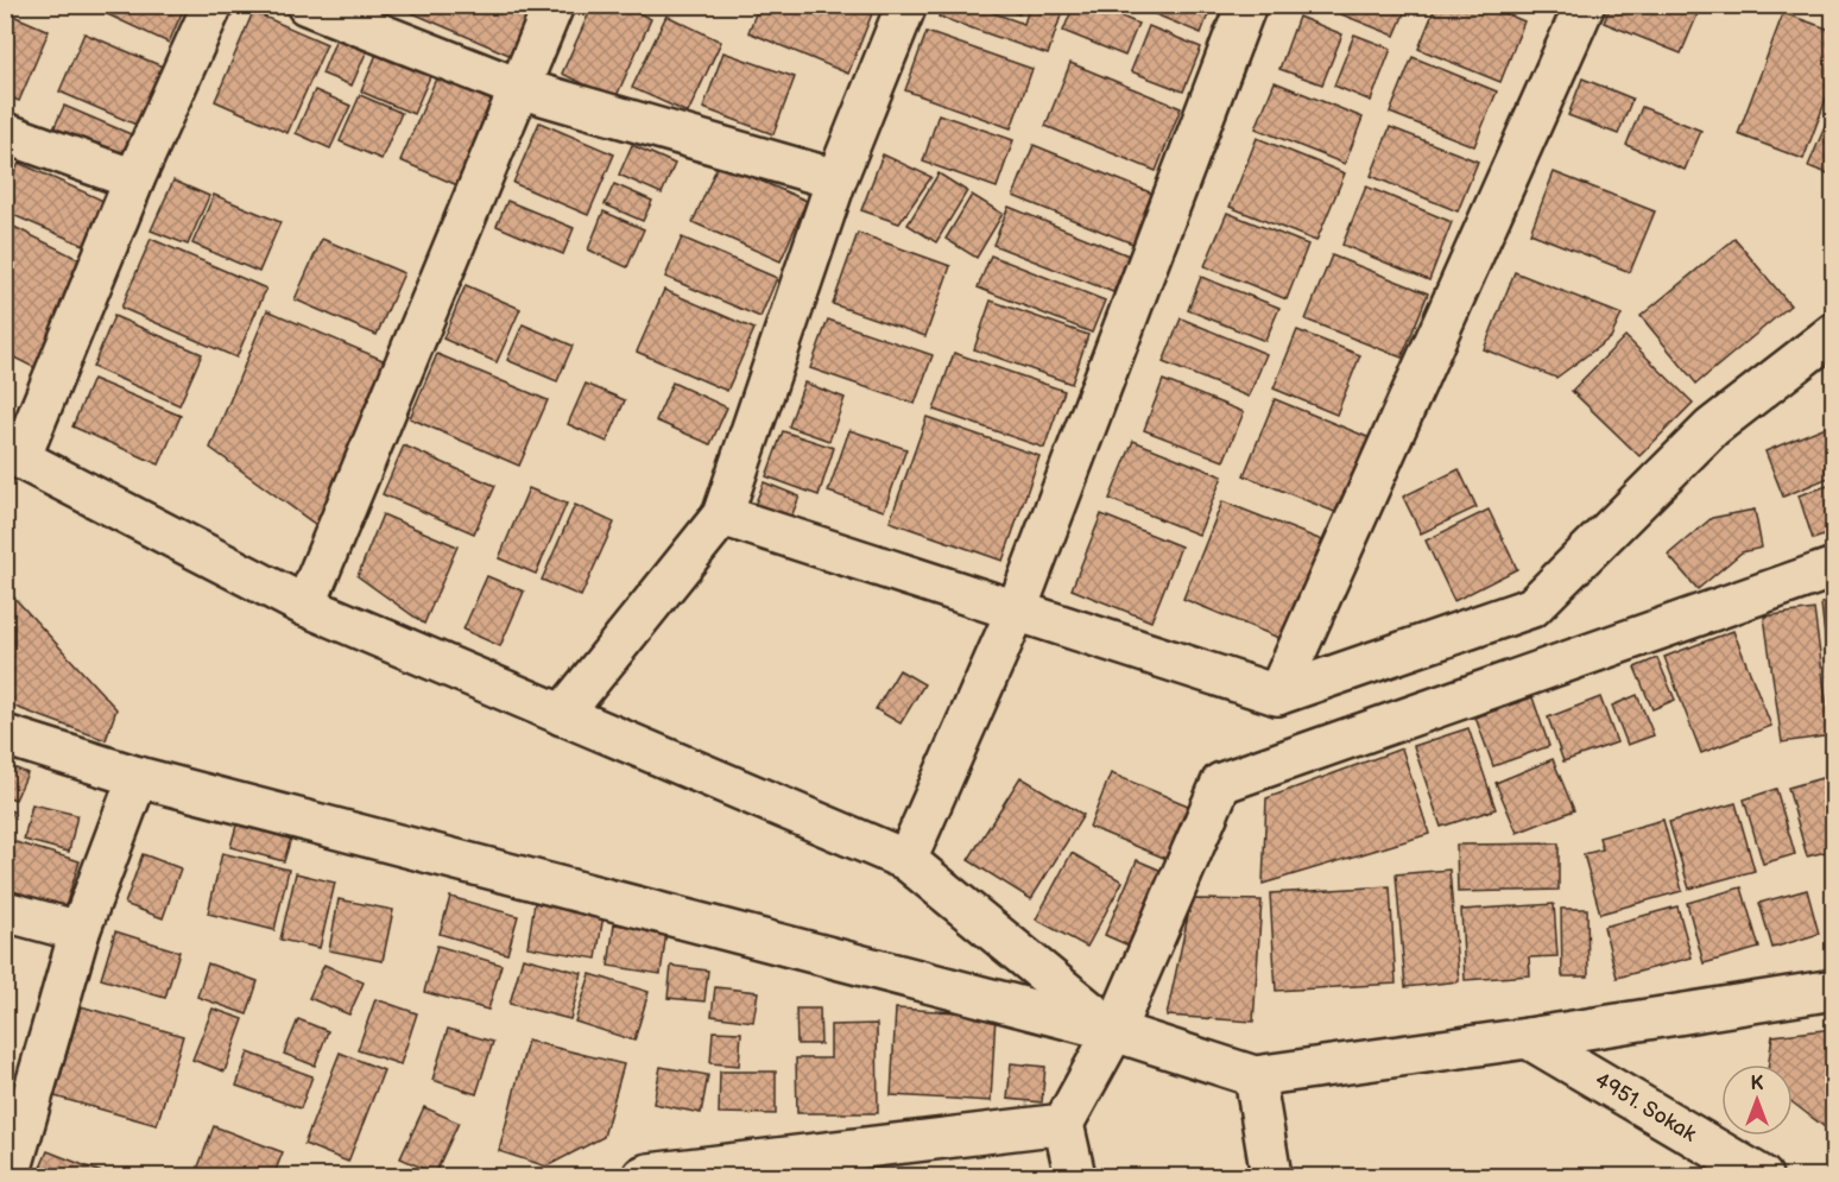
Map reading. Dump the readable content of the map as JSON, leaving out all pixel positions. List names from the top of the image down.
{
  "streets": {
    "street": ["4951. Sokak"]
  },
  "north": "top"
}
